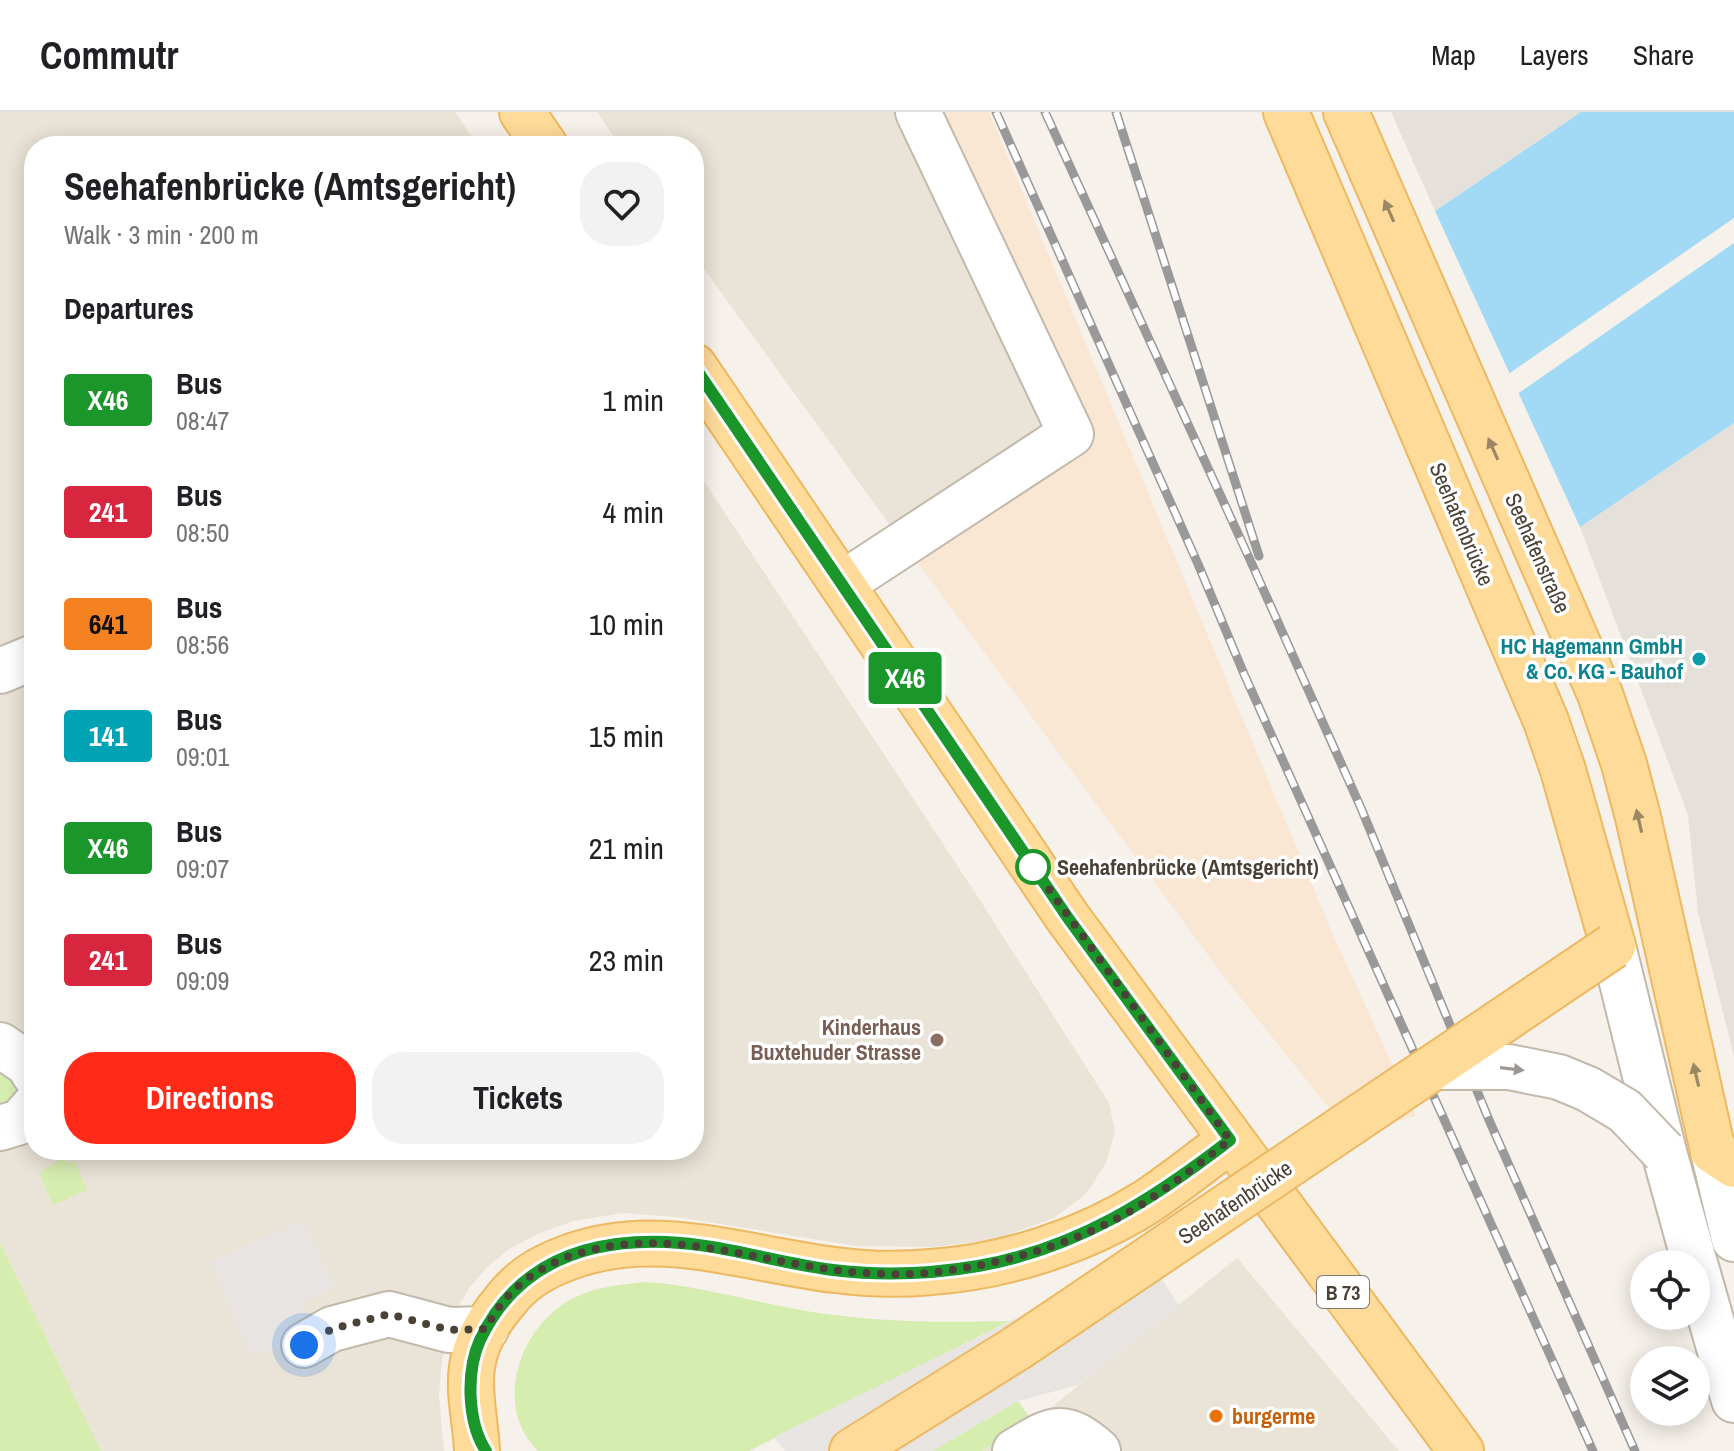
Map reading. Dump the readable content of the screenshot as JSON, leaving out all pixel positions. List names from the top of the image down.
{
  "streets": {
    "main road": ["Seehafenbrücke", "Seehafenstraße", "B 73"]
  },
  "one_way": ["Seehafenstraße"],
  "places": [
    "HC Hagemann GmbH & Co. KG - Bauhof",
    "Seehafenbrücke (Amtsgericht)",
    "Kinderhaus Buxtehuder Strasse",
    "burgerme"
  ],
  "lines": ["bus line X46"],
  "page": {
    "header": "Commutr",
    "nav": ["Map", "Layers", "Share"],
    "on_map": "X46",
    "heading": [
      ["Seehafenbrücke (Amtsgericht)", "Walk · 3 min · 200 m"],
      "Departures"
    ],
    "list": [
      {
        "mark": "X46",
        "name": "Bus",
        "note": "08:47",
        "value": "1 min"
      },
      {
        "mark": "241",
        "name": "Bus",
        "note": "08:50",
        "value": "4 min"
      },
      {
        "mark": "641",
        "name": "Bus",
        "note": "08:56",
        "value": "10 min"
      },
      {
        "mark": "141",
        "name": "Bus",
        "note": "09:01",
        "value": "15 min"
      },
      {
        "mark": "X46",
        "name": "Bus",
        "note": "09:07",
        "value": "21 min"
      },
      {
        "mark": "241",
        "name": "Bus",
        "note": "09:09",
        "value": "23 min"
      }
    ],
    "buttons": ["Directions", "Tickets"]
  }
}
